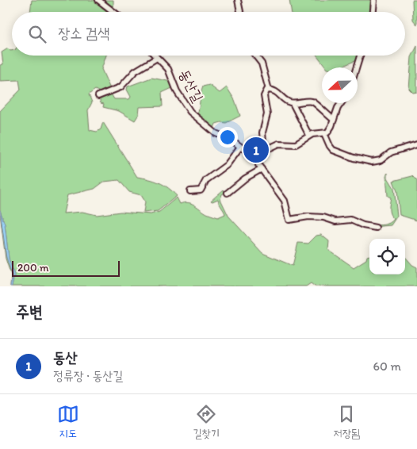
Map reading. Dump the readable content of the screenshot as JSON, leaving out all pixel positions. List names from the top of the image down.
{
  "streets": {
    "street": ["동산길"]
  },
  "scale_bar": "200 m",
  "north": "left",
  "page": {
    "search": "장소 검색",
    "pins": "1",
    "scale": "200 m",
    "heading": "주변",
    "list": [
      {
        "mark": "1",
        "name": "동산",
        "note": "정류장 · 동산길",
        "value": "60 m"
      }
    ],
    "nav": ["지도", "길찾기", "저장됨"]
  }
}
